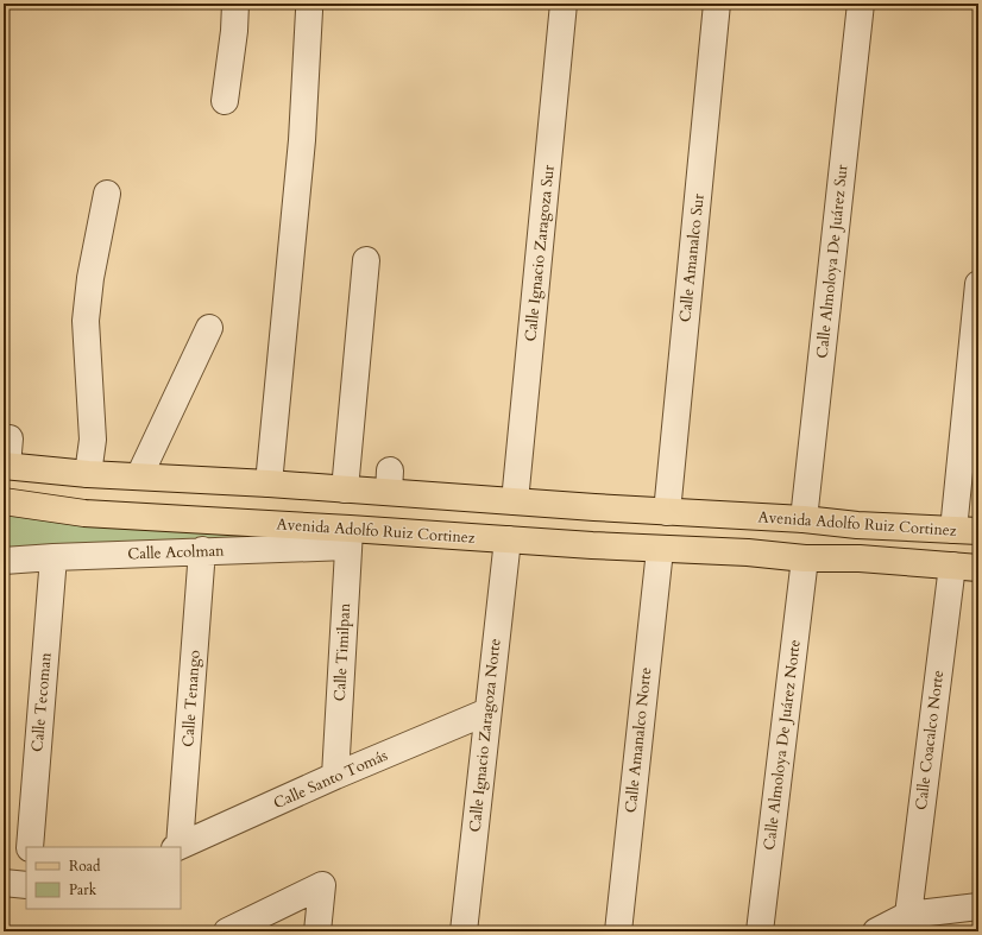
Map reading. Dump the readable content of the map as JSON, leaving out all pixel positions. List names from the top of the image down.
{
  "streets": {
    "main road": ["Avenida Adolfo Ruiz Cortinez"],
    "street": [
      "Calle Ignacio Zaragoza Sur",
      "Calle Amanalco Sur",
      "Calle Almoloya De Juárez Sur",
      "Calle Acolman",
      "Calle Timilpan",
      "Calle Tenango",
      "Calle Tecoman",
      "Calle Ignacio Zaragoza Norte",
      "Calle Amanalco Norte",
      "Calle Coacalco Norte",
      "Calle Almoloya De Juárez Norte",
      "Calle Santo Tomás"
    ]
  },
  "crossings": [
    ["Calle Ignacio Zaragoza Sur", "Avenida Adolfo Ruiz Cortinez"],
    ["Calle Amanalco Sur", "Avenida Adolfo Ruiz Cortinez"],
    ["Calle Almoloya De Juárez Sur", "Avenida Adolfo Ruiz Cortinez"],
    ["Calle Almoloya De Juárez Sur", "Calle Almoloya De Juárez Norte"],
    ["Avenida Adolfo Ruiz Cortinez", "Calle Acolman"],
    ["Avenida Adolfo Ruiz Cortinez", "Calle Timilpan"],
    ["Avenida Adolfo Ruiz Cortinez", "Calle Ignacio Zaragoza Norte"],
    ["Avenida Adolfo Ruiz Cortinez", "Calle Amanalco Norte"],
    ["Avenida Adolfo Ruiz Cortinez", "Calle Coacalco Norte"],
    ["Avenida Adolfo Ruiz Cortinez", "Calle Almoloya De Juárez Norte"],
    ["Calle Acolman", "Calle Timilpan"],
    ["Calle Acolman", "Calle Tenango"],
    ["Calle Acolman", "Calle Tecoman"],
    ["Calle Timilpan", "Calle Santo Tomás"],
    ["Calle Tenango", "Calle Santo Tomás"],
    ["Calle Ignacio Zaragoza Norte", "Calle Santo Tomás"]
  ],
  "legend": ["Road", "Park"]
}
